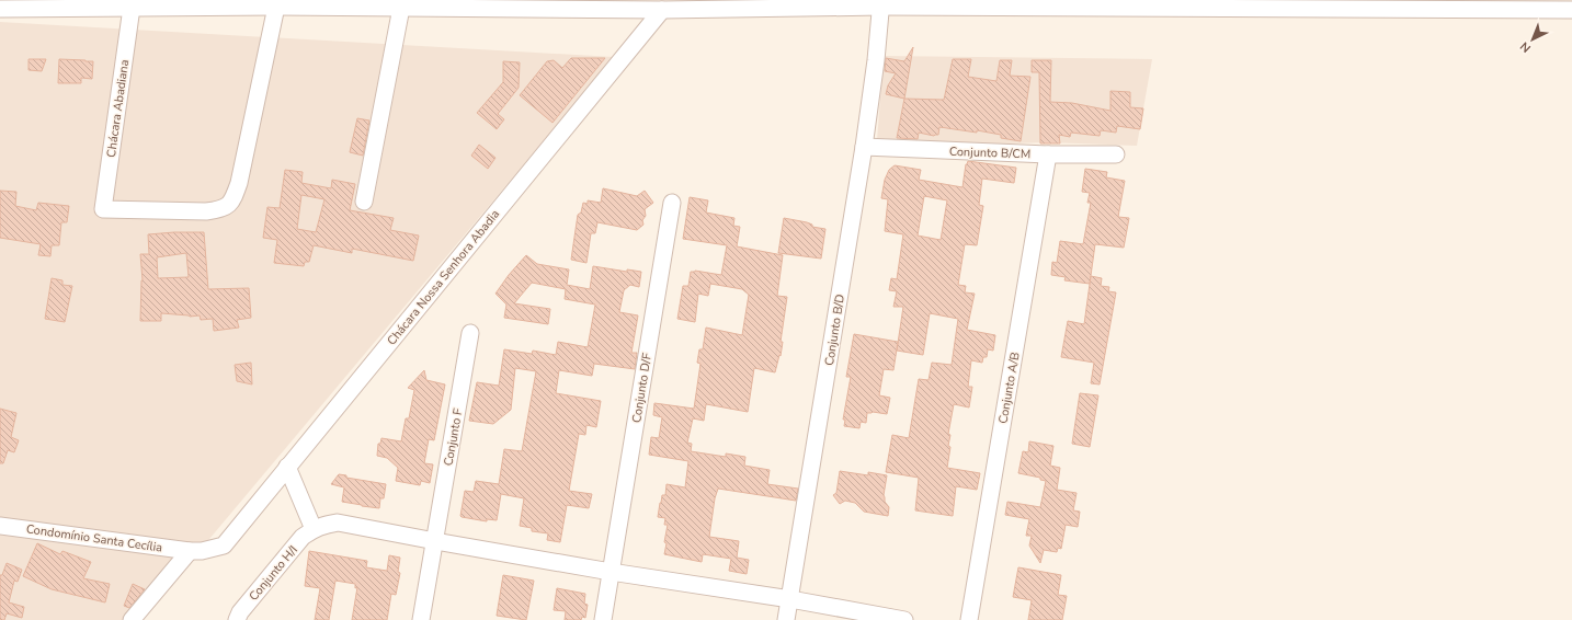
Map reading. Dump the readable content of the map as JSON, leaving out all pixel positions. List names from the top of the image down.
{
  "streets": {
    "street": [
      "Chácara Abadiana",
      "Conjunto B/CM",
      "Chácara Nossa Senhora Abadia",
      "Conjunto B/D",
      "Conjunto D/F",
      "Conjunto A/B",
      "Conjunto F",
      "Condomínio Santa Cecília",
      "Conjunto H/I"
    ]
  },
  "crossings": [
    ["Conjunto B/CM", "Conjunto B/D"],
    ["Conjunto B/CM", "Conjunto A/B"],
    ["Chácara Nossa Senhora Abadia", "Condomínio Santa Cecília"]
  ],
  "north": "bottom left"
}
